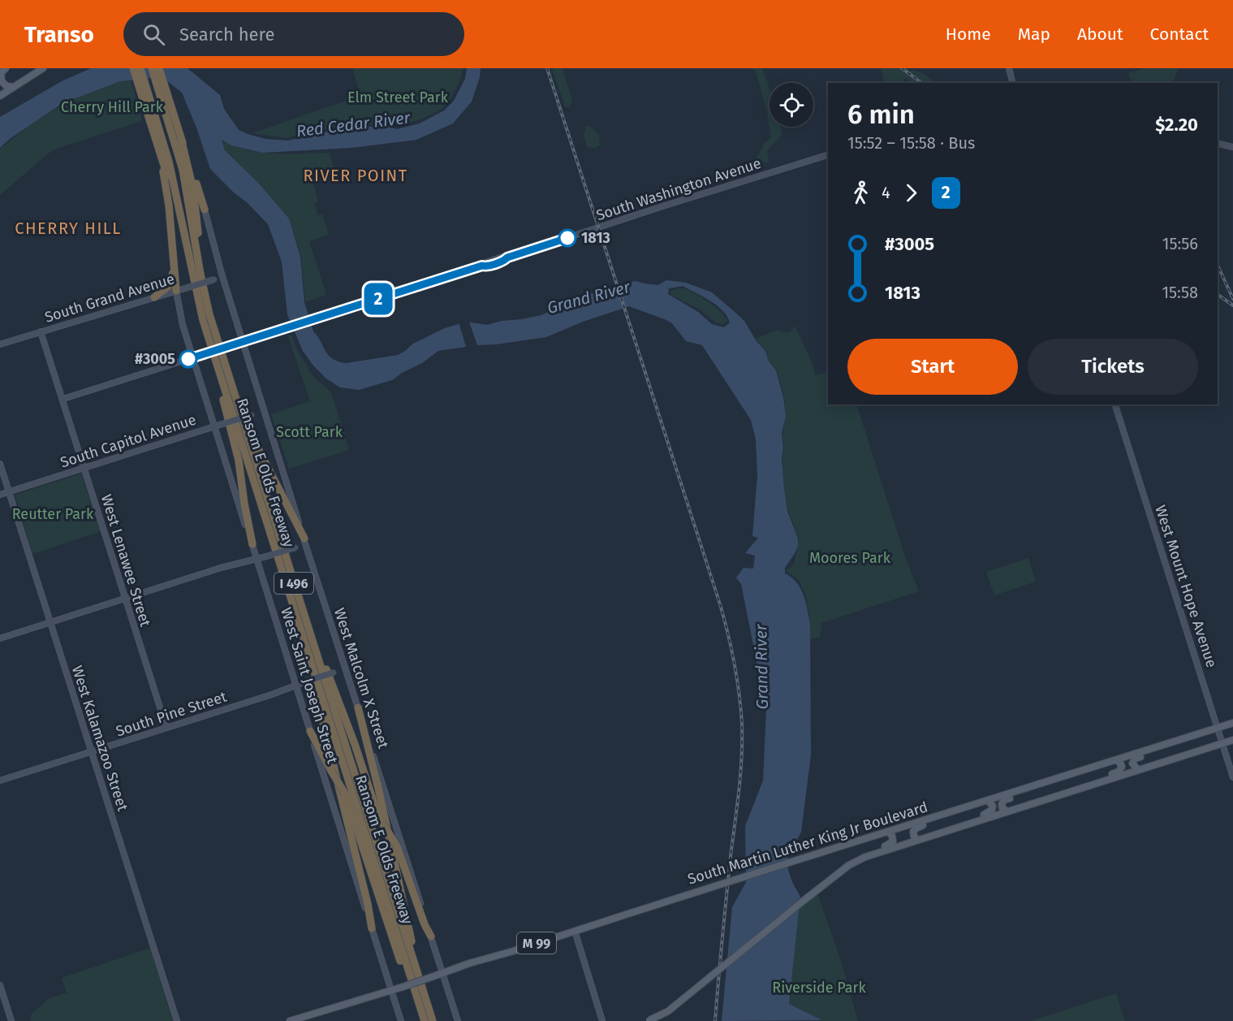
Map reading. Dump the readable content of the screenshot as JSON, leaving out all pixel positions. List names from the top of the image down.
{
  "streets": {
    "highway": ["Ransom E Olds Freeway", "I 496"],
    "main road": ["South Martin Luther King Jr Boulevard", "M 99"],
    "street": [
      "South Washington Avenue",
      "South Grand Avenue",
      "South Capitol Avenue",
      "West Lenawee Street",
      "West Mount Hope Avenue",
      "West Malcolm X Street",
      "West Saint Joseph Street",
      "South Pine Street",
      "West Kalamazoo Street"
    ]
  },
  "crossings": [
    ["South Washington Avenue", "West Lenawee Street"],
    ["South Washington Avenue", "West Malcolm X Street"],
    ["South Washington Avenue", "West Saint Joseph Street"],
    ["South Grand Avenue", "West Lenawee Street"],
    ["South Grand Avenue", "West Malcolm X Street"],
    ["South Grand Avenue", "West Saint Joseph Street"],
    ["South Capitol Avenue", "West Lenawee Street"],
    ["South Capitol Avenue", "West Malcolm X Street"],
    ["South Capitol Avenue", "West Saint Joseph Street"],
    ["South Capitol Avenue", "West Kalamazoo Street"],
    ["West Lenawee Street", "South Pine Street"],
    ["West Mount Hope Avenue", "South Martin Luther King Jr Boulevard"],
    ["West Malcolm X Street", "South Pine Street"],
    ["West Malcolm X Street", "South Martin Luther King Jr Boulevard"],
    ["West Saint Joseph Street", "South Pine Street"],
    ["West Saint Joseph Street", "South Martin Luther King Jr Boulevard"],
    ["South Pine Street", "West Kalamazoo Street"]
  ],
  "districts": ["RIVER POINT", "CHERRY HILL"],
  "water": ["Red Cedar River", "Grand River"],
  "parks": [
    "Elm Street Park",
    "Cherry Hill Park",
    "Scott Park",
    "Reutter Park",
    "Moores Park",
    "Riverside Park"
  ],
  "places": ["1813", "#3005"],
  "lines": ["bus line 2"],
  "page": {
    "header": "Transo",
    "search": "Search here",
    "nav": [
      "Home",
      "Map",
      "About",
      "Contact"
    ],
    "on_map": "2",
    "heading": ["6 min", "15:52 – 15:58 · Bus", "$2.20"],
    "legs": ["4", "2"],
    "list": [
      {
        "name": "#3005",
        "value": "15:56"
      },
      {
        "name": "1813",
        "value": "15:58"
      }
    ],
    "buttons": ["Start", "Tickets"]
  }
}
